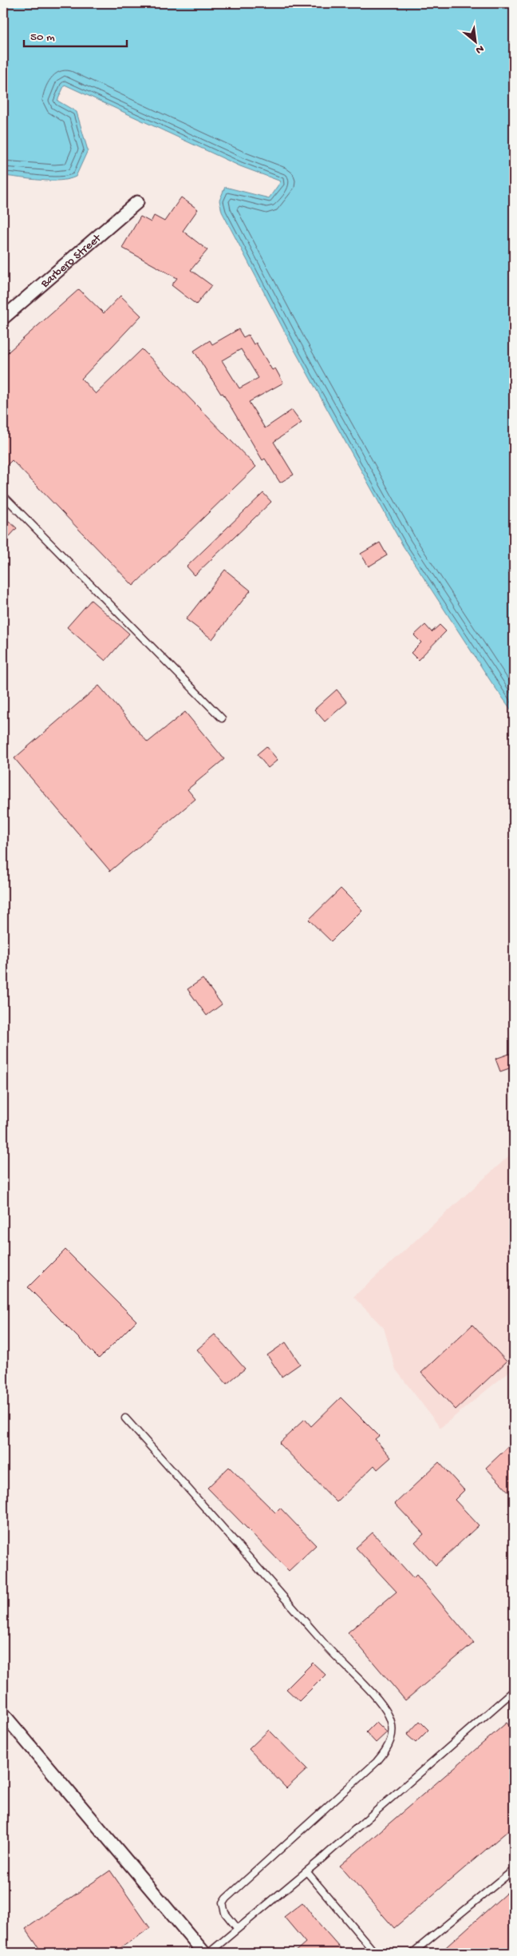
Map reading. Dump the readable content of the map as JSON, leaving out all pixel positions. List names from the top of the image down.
{
  "streets": {
    "street": ["Barbero Street"]
  },
  "scale_bar": "50 m",
  "north": "bottom right"
}
